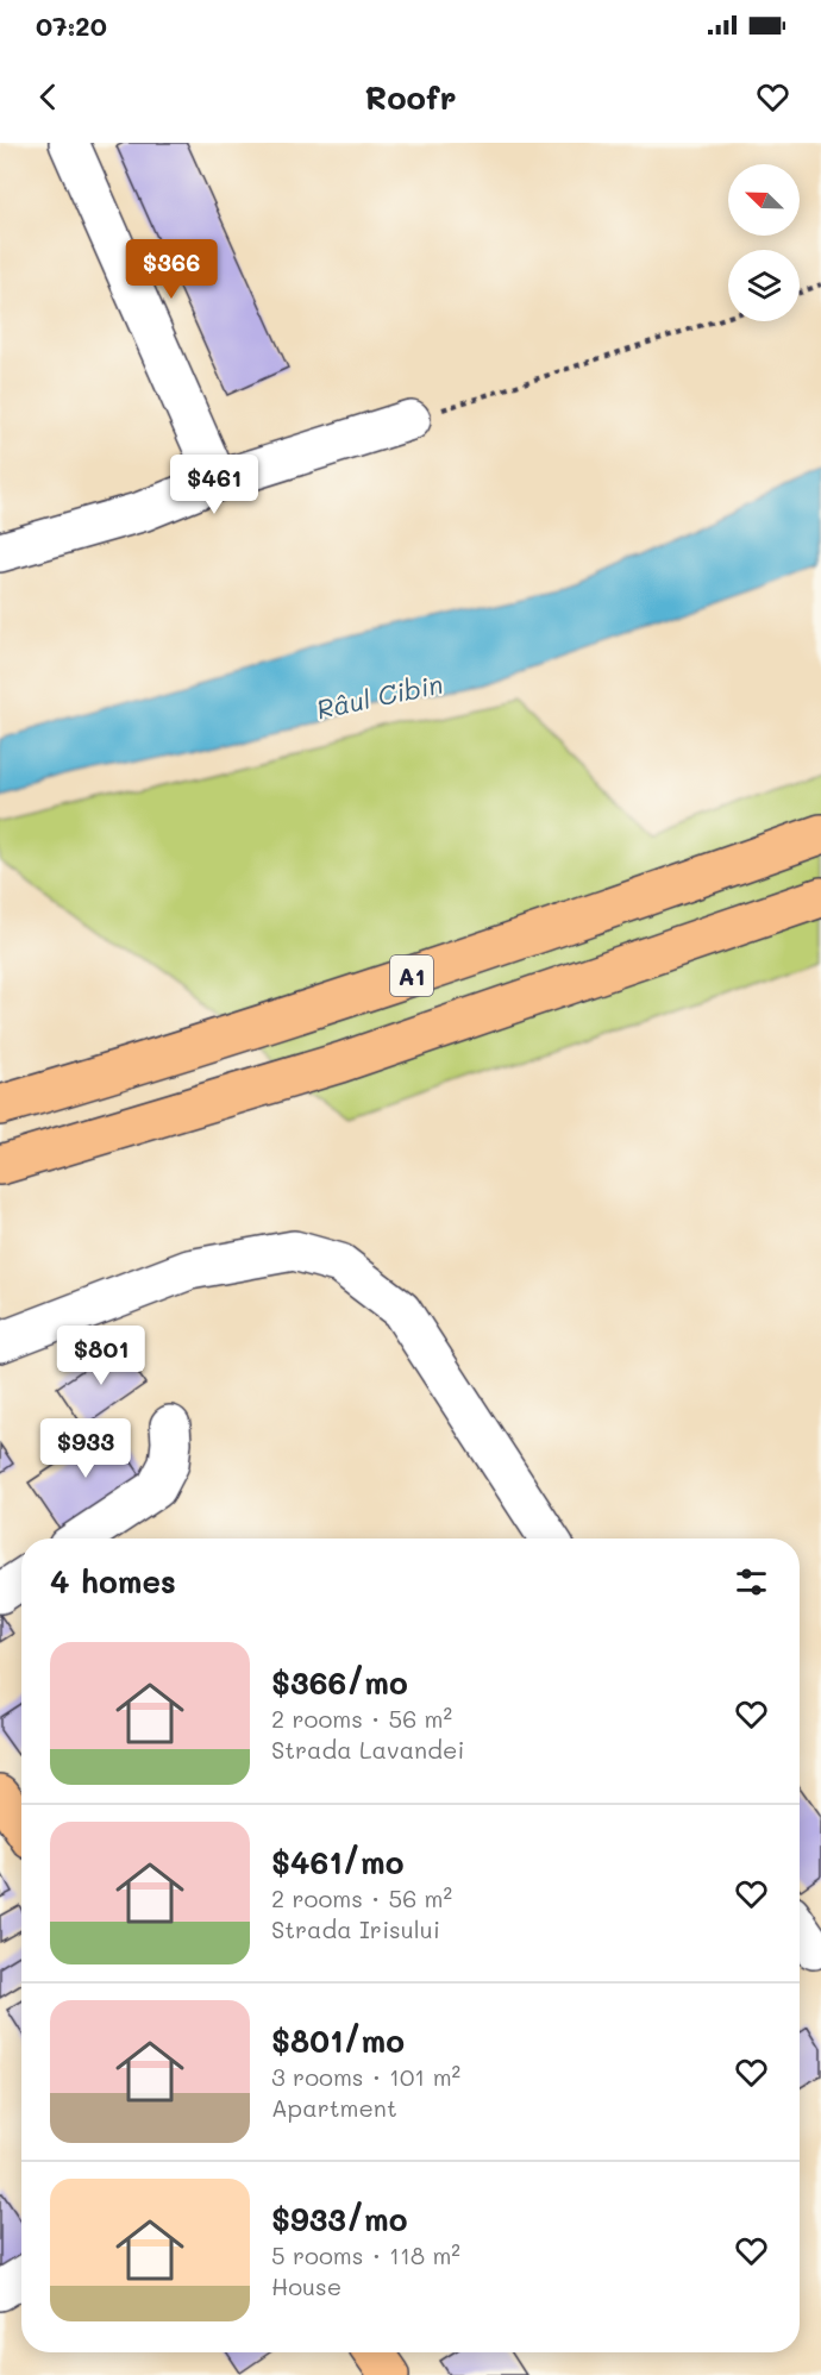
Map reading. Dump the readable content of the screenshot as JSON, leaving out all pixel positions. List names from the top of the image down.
{
  "streets": {
    "main road": ["A1"]
  },
  "water": ["Râul Cibin"],
  "north": "top left",
  "page": {
    "status": "07:20",
    "header": "Roofr",
    "price": [
      "$366",
      "$461",
      "$801",
      "$933"
    ],
    "heading": "4 homes",
    "list": [
      {
        "name": "$366/mo",
        "note": "2 rooms · 56 m² · Strada Lavandei"
      },
      {
        "name": "$461/mo",
        "note": "2 rooms · 56 m² · Strada Irisului"
      },
      {
        "name": "$801/mo",
        "note": "3 rooms · 101 m² · Apartment"
      },
      {
        "name": "$933/mo",
        "note": "5 rooms · 118 m² · House"
      }
    ]
  }
}
